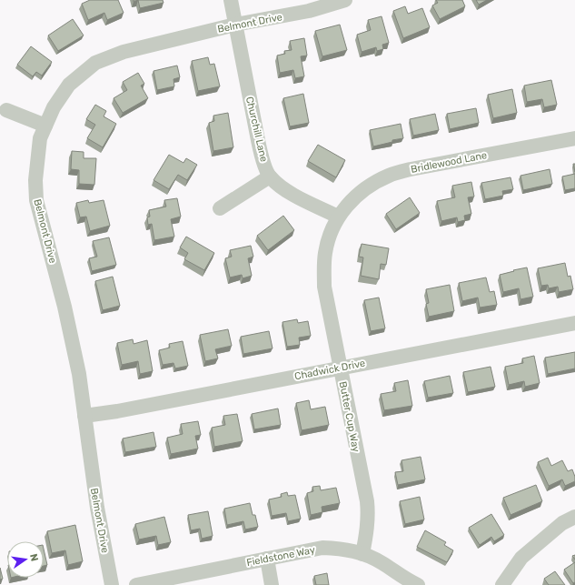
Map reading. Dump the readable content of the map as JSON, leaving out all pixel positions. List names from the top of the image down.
{
  "streets": {
    "street": [
      "Belmont Drive",
      "Churchill Lane",
      "Bridlewood Lane",
      "Chadwick Drive",
      "Butter Cup Way",
      "Fieldstone Way"
    ]
  },
  "crossings": [
    ["Belmont Drive", "Churchill Lane"],
    ["Belmont Drive", "Chadwick Drive"],
    ["Churchill Lane", "Bridlewood Lane"],
    ["Churchill Lane", "Butter Cup Way"],
    ["Bridlewood Lane", "Butter Cup Way"],
    ["Chadwick Drive", "Butter Cup Way"],
    ["Butter Cup Way", "Fieldstone Way"]
  ],
  "north": "right"
}
